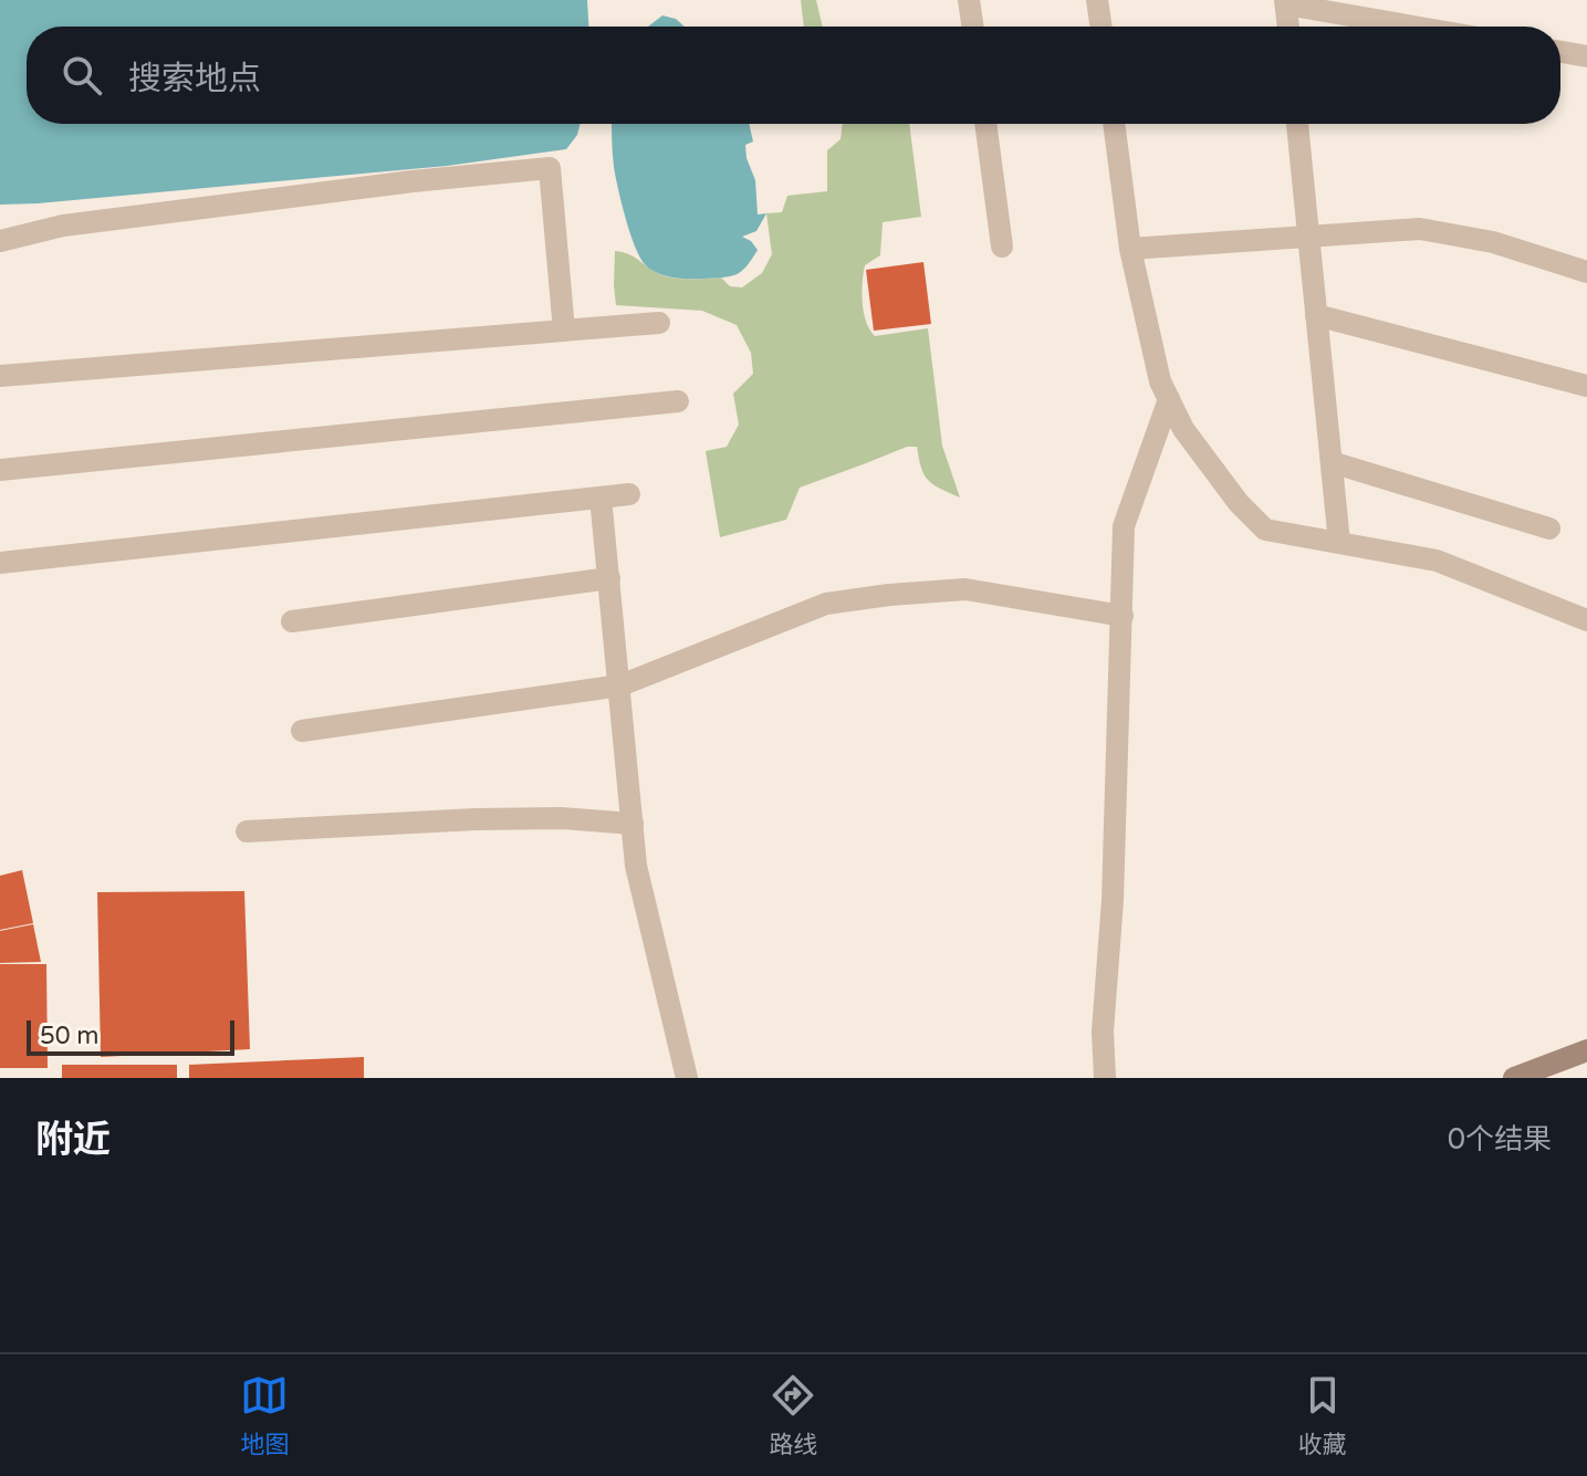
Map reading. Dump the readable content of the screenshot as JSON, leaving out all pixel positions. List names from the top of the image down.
{
  "scale_bar": "50 m",
  "page": {
    "search": "搜索地点",
    "scale": "50 m",
    "heading": ["附近", "0个结果"],
    "nav": ["地图", "路线", "收藏"]
  }
}
